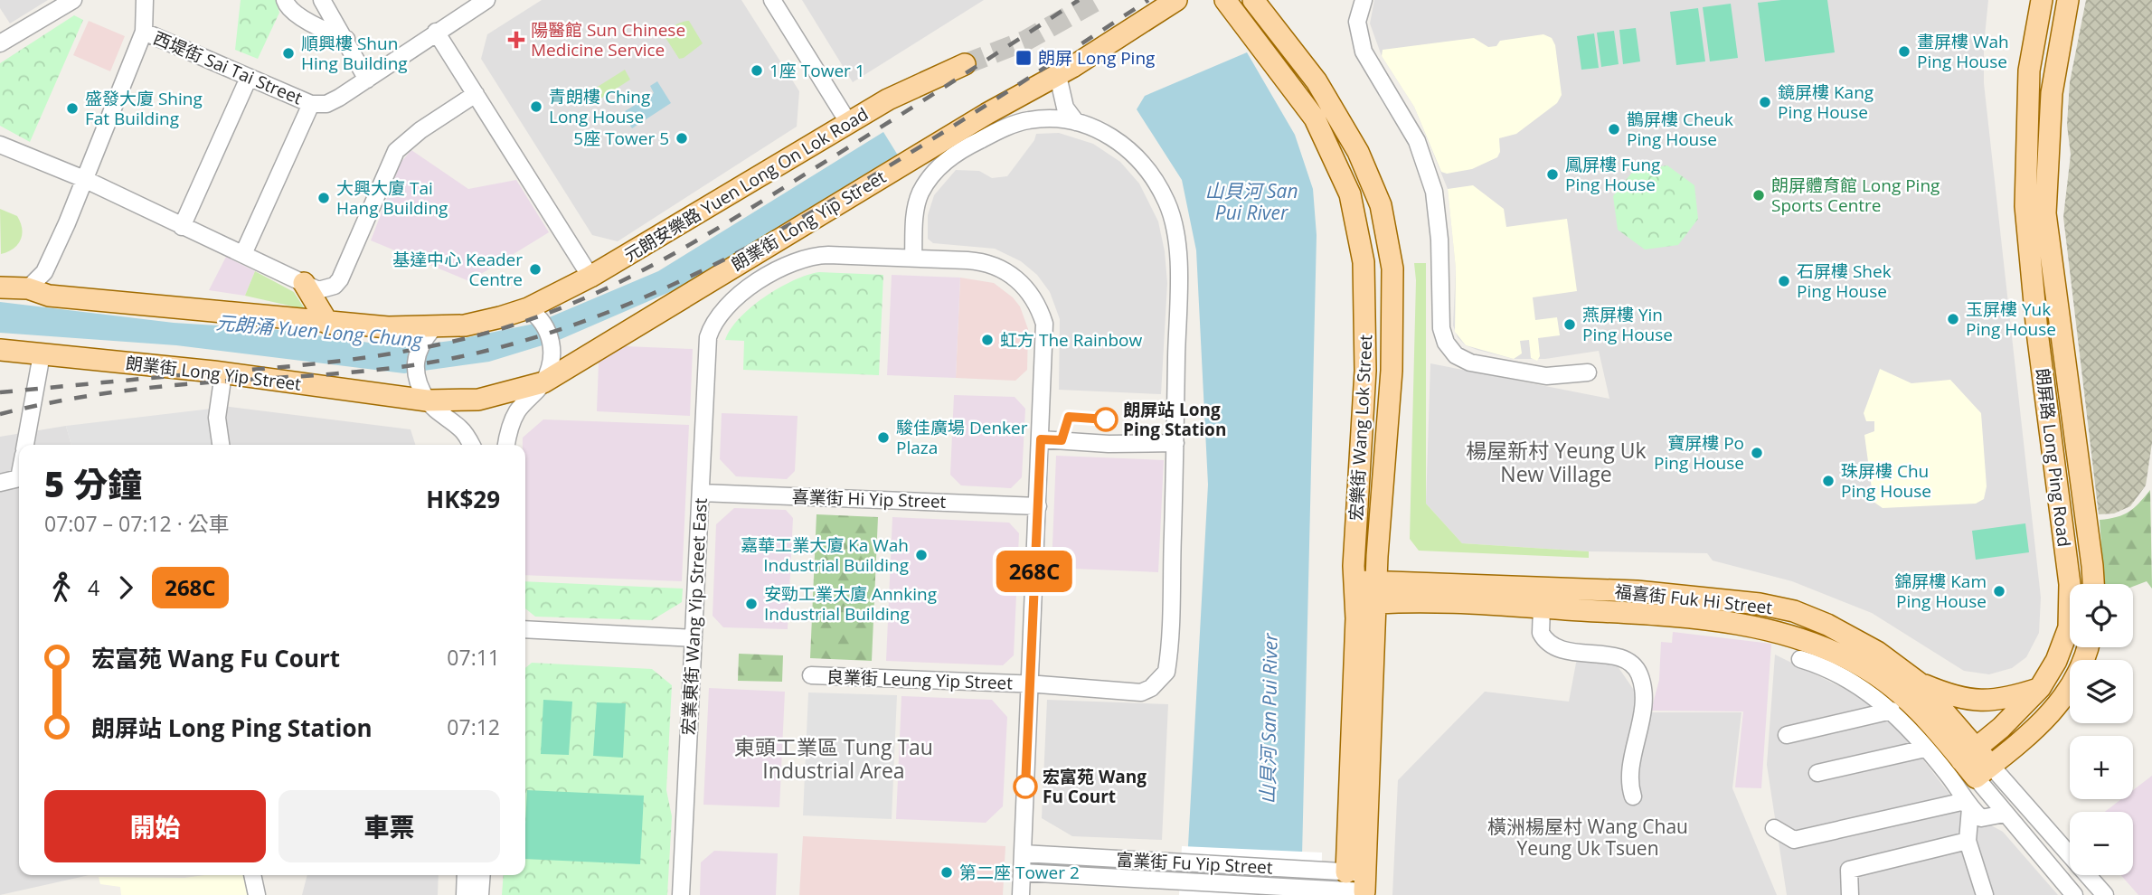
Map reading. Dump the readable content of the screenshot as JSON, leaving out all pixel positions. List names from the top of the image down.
{
  "streets": {
    "main road": [
      "元朗安樂路 Yuen Long On Lok Road",
      "朗業街 Long Yip Street",
      "宏樂街 Wang Lok Street",
      "朗屏路 Long Ping Road",
      "福喜街 Fuk Hi Street"
    ],
    "street": [
      "西堤街 Sai Tai Street",
      "喜業街 Hi Yip Street",
      "宏業東街 Wang Yip Street East",
      "良業街 Leung Yip Street",
      "富業街 Fu Yip Street"
    ]
  },
  "crossings": [
    ["宏樂街 Wang Lok Street", "福喜街 Fuk Hi Street"],
    ["宏樂街 Wang Lok Street", "富業街 Fu Yip Street"],
    ["朗屏路 Long Ping Road", "福喜街 Fuk Hi Street"],
    ["喜業街 Hi Yip Street", "宏業東街 Wang Yip Street East"]
  ],
  "districts": ["楊屋新村 Yeung Uk New Village", "東頭工業區 Tung Tau Industrial Area", "橫洲楊屋村 Wang Chau Yeung Uk Tsuen"],
  "water": ["山貝河 San Pui River", "元朗涌 Yuen Long Chung"],
  "places": {
    "health": ["陽醫館 Sun Chinese Medicine Service"],
    "other": [
      "畫屏樓 Wah Ping House",
      "順興樓 Shun Hing Building",
      "1座 Tower 1",
      "鏡屏樓 Kang Ping House",
      "青朗樓 Ching Long House",
      "盛發大廈 Shing Fat Building",
      "鵲屏樓 Cheuk Ping House",
      "5座 Tower 5",
      "鳳屏樓 Fung Ping House",
      "朗屏體育館 Long Ping Sports Centre",
      "大興大廈 Tai Hang Building",
      "基達中心 Keader Centre",
      "石屏樓 Shek Ping House",
      "玉屏樓 Yuk Ping House",
      "燕屏樓 Yin Ping House",
      "虹方 The Rainbow",
      "朗屏站 Long Ping Station",
      "駿佳廣場 Denker Plaza",
      "寶屏樓 Po Ping House",
      "珠屏樓 Chu Ping House",
      "嘉華工業大廈 Ka Wah Industrial Building",
      "錦屏樓 Kam Ping House",
      "安勁工業大廈 Annking Industrial Building",
      "宏富苑 Wang Fu Court",
      "第二座 Tower 2"
    ],
    "transit": ["朗屏 Long Ping"]
  },
  "lines": ["bus line 268C"],
  "page": {
    "on_map": "268C",
    "heading": ["5 分鐘", "07:07 – 07:12 · 公車", "HK$29"],
    "legs": ["4", "268C"],
    "map_buttons": ["+", "−"],
    "list": [
      {
        "name": "宏富苑 Wang Fu Court",
        "value": "07:11"
      },
      {
        "name": "朗屏站 Long Ping Station",
        "value": "07:12"
      }
    ],
    "buttons": ["開始", "車票"]
  }
}
